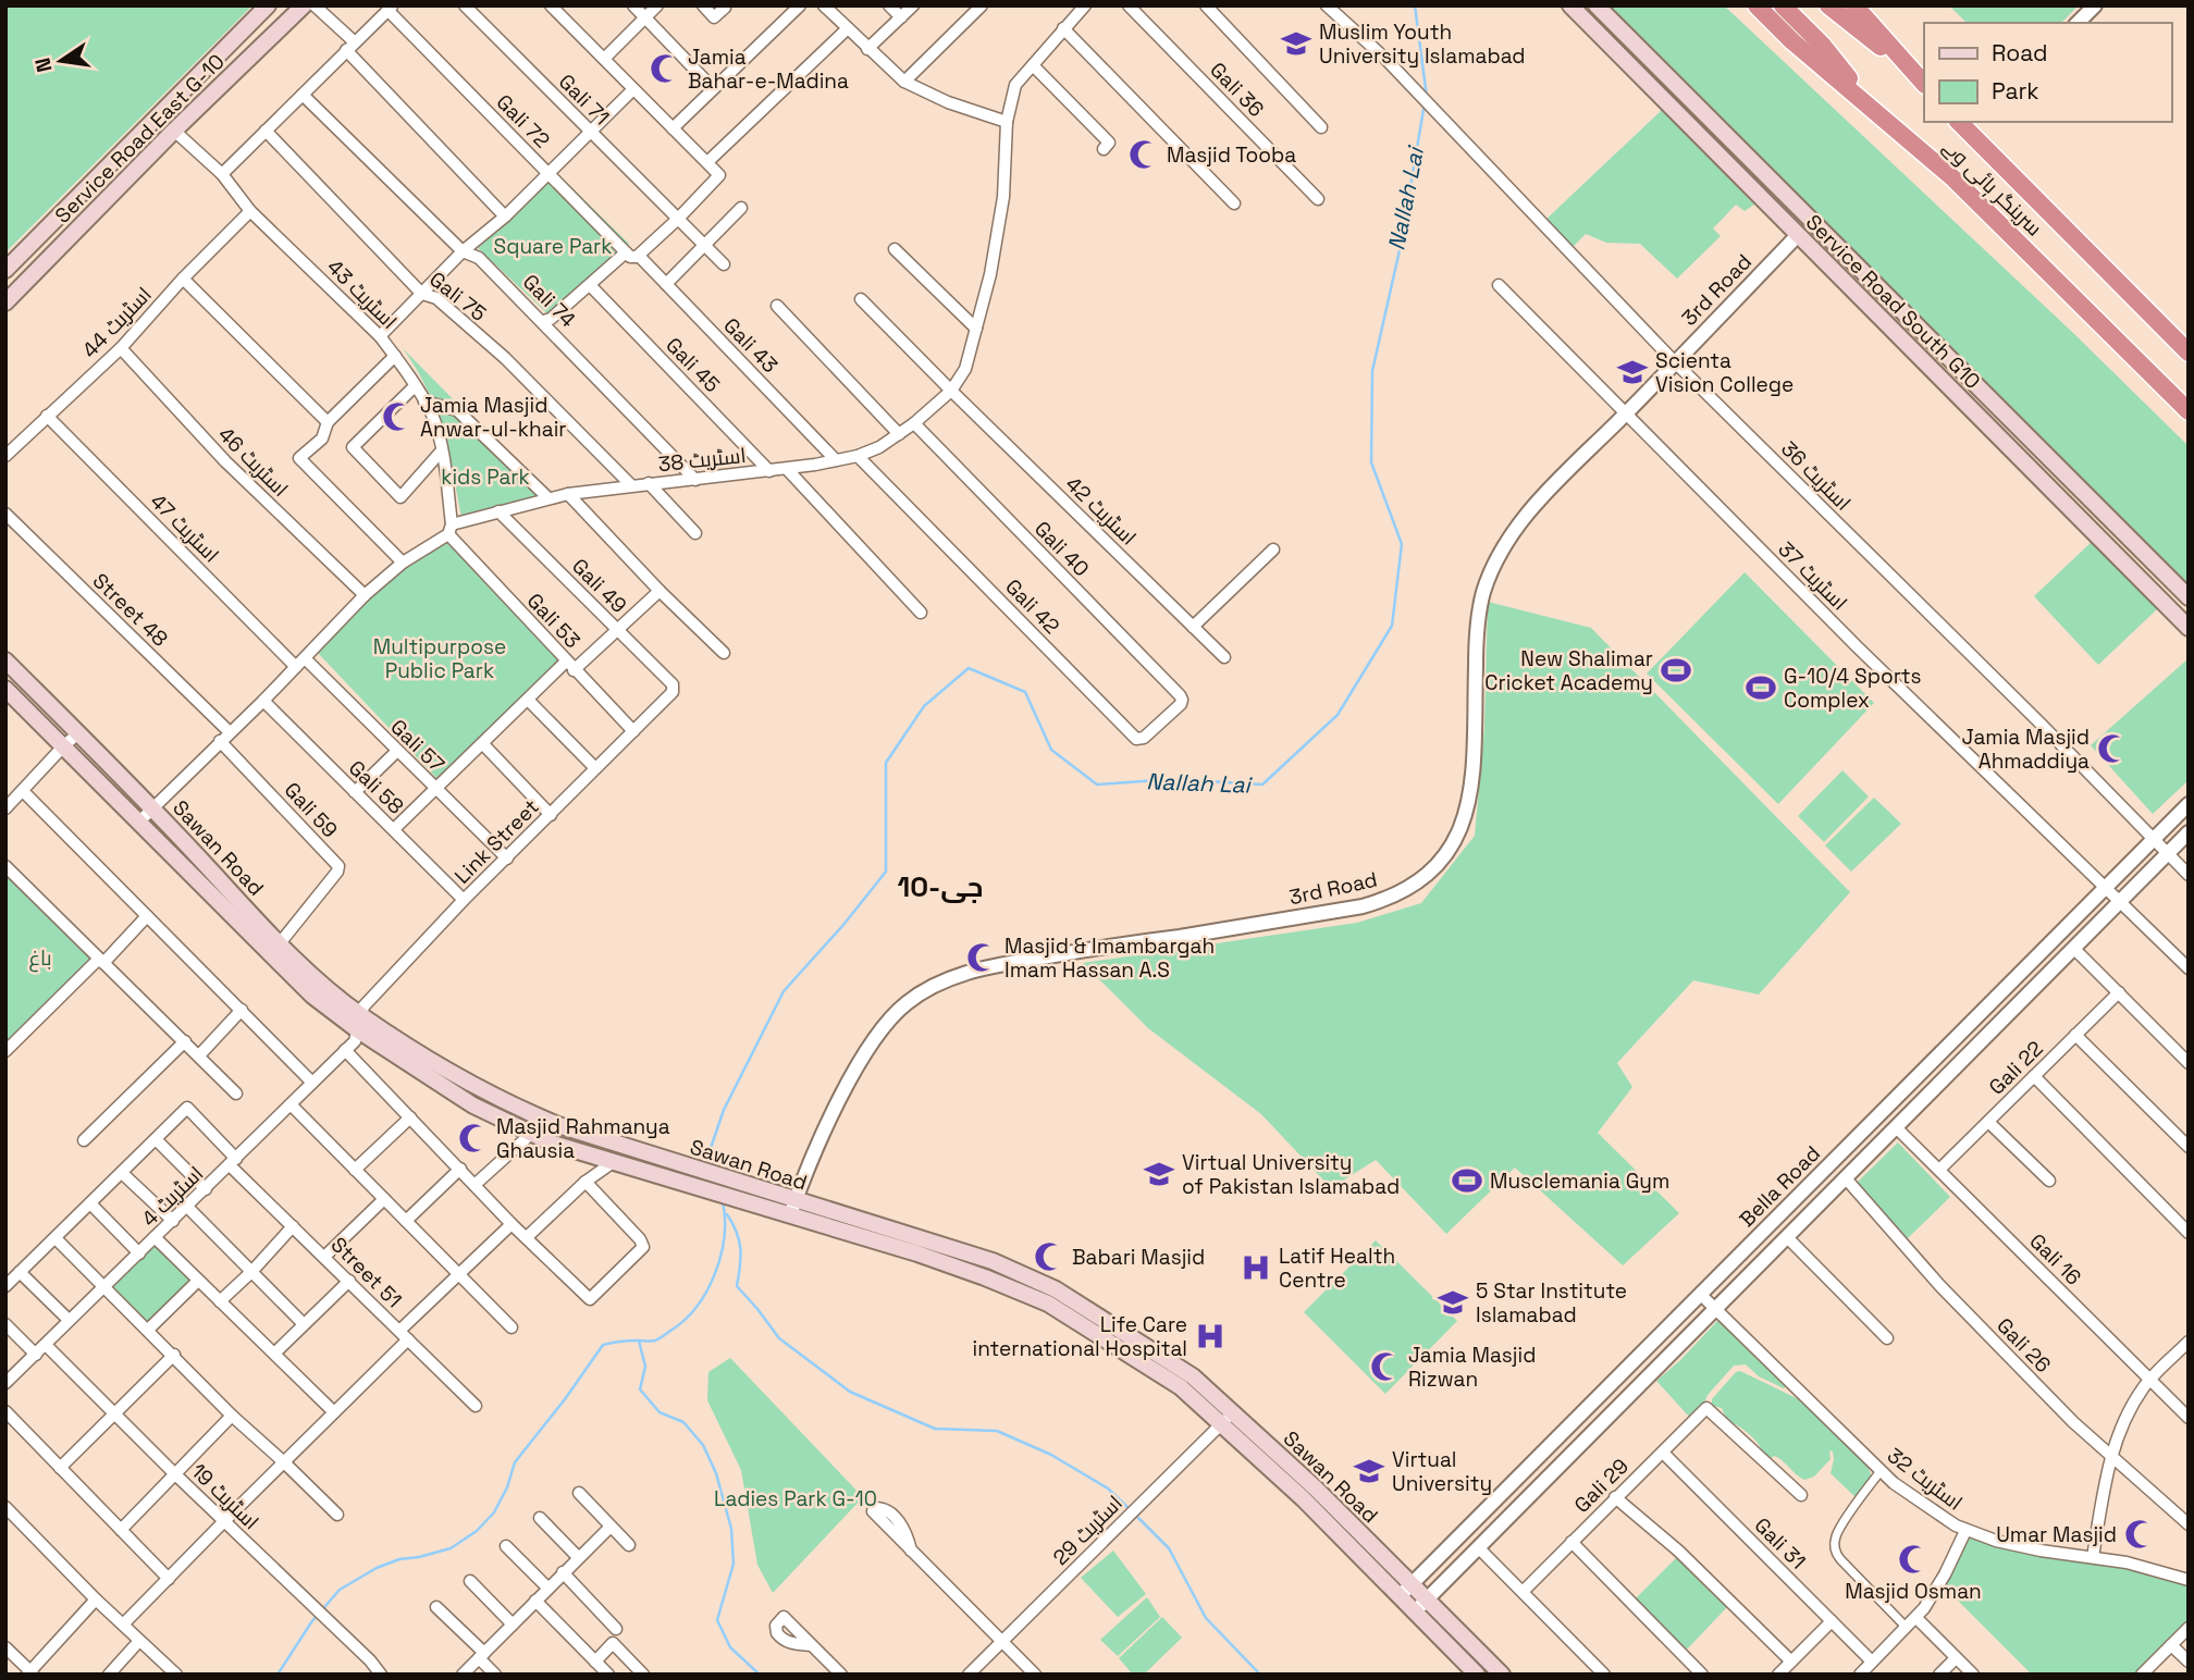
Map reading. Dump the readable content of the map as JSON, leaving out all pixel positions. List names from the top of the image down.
{
  "streets": {
    "highway": ["سرینگر ہائی وے"],
    "main road": ["Service Road East G-10", "Service Road South G10", "Sawan Road"],
    "street": [
      "Gali 36",
      "Gali 71",
      "Gali 72",
      "3rd Road",
      "اسٹریٹ 43",
      "Gali 75",
      "Gali 74",
      "اسٹریٹ 44",
      "Gali 43",
      "Gali 45",
      "اسٹریٹ 38",
      "اسٹریٹ 46",
      "اسٹریٹ 36",
      "اسٹریٹ 42",
      "اسٹریٹ 47",
      "Gali 40",
      "اسٹریٹ 37",
      "Gali 49",
      "Gali 42",
      "Street 48",
      "Gali 53",
      "Gali 57",
      "Gali 58",
      "Gali 59",
      "Link Street",
      "Gali 22",
      "Bella Road",
      "اسٹریٹ 4",
      "Gali 16",
      "Street 51",
      "Gali 26",
      "اسٹریٹ 32",
      "Gali 29",
      "اسٹریٹ 19",
      "اسٹریٹ 29",
      "Gali 31"
    ]
  },
  "crossings": [
    ["Gali 72", "Gali 43"],
    ["Service Road East G-10", "اسٹریٹ 43"],
    ["3rd Road", "Service Road South G10"],
    ["3rd Road", "اسٹریٹ 36"],
    ["3rd Road", "اسٹریٹ 37"],
    ["3rd Road", "Sawan Road"],
    ["اسٹریٹ 43", "اسٹریٹ 44"],
    ["اسٹریٹ 43", "اسٹریٹ 38"],
    ["اسٹریٹ 43", "Gali 53"],
    ["Gali 75", "اسٹریٹ 38"],
    ["Gali 74", "اسٹریٹ 38"],
    ["اسٹریٹ 44", "اسٹریٹ 46"],
    ["اسٹریٹ 44", "اسٹریٹ 47"],
    ["Gali 43", "اسٹریٹ 38"],
    ["Gali 45", "اسٹریٹ 38"],
    ["اسٹریٹ 38", "اسٹریٹ 46"],
    ["اسٹریٹ 38", "اسٹریٹ 42"],
    ["اسٹریٹ 38", "اسٹریٹ 47"],
    ["اسٹریٹ 38", "Gali 40"],
    ["اسٹریٹ 38", "Gali 49"],
    ["اسٹریٹ 38", "Gali 42"],
    ["اسٹریٹ 38", "Street 48"],
    ["اسٹریٹ 38", "Gali 53"],
    ["اسٹریٹ 38", "Gali 57"],
    ["اسٹریٹ 38", "Gali 58"],
    ["اسٹریٹ 38", "Gali 59"],
    ["اسٹریٹ 38", "Sawan Road"],
    ["اسٹریٹ 36", "Bella Road"],
    ["اسٹریٹ 47", "Gali 57"],
    ["Gali 40", "Gali 42"],
    ["اسٹریٹ 37", "Bella Road"],
    ["Gali 49", "Link Street"],
    ["Gali 53", "Link Street"],
    ["Gali 57", "Link Street"],
    ["Gali 58", "Link Street"],
    ["Gali 59", "Sawan Road"],
    ["Link Street", "Sawan Road"],
    ["Link Street", "اسٹریٹ 4"],
    ["Sawan Road", "Bella Road"],
    ["Sawan Road", "اسٹریٹ 4"],
    ["Sawan Road", "اسٹریٹ 29"],
    ["Gali 22", "Gali 16"],
    ["Bella Road", "Gali 16"],
    ["Bella Road", "Gali 26"],
    ["Bella Road", "اسٹریٹ 32"],
    ["اسٹریٹ 4", "Street 51"],
    ["اسٹریٹ 4", "اسٹریٹ 19"],
    ["Gali 29", "Gali 31"]
  ],
  "districts": ["جی-10"],
  "water": ["Nallah Lai"],
  "parks": [
    "Square Park",
    "kids Park",
    "Multipurpose Public Park",
    "باغ",
    "Ladies Park G-10"
  ],
  "places": {
    "school or university": [
      "Muslim Youth University Islamabad",
      "Scienta Vision College",
      "Virtual University of Pakistan Islamabad",
      "5 Star Institute Islamabad",
      "Virtual University"
    ],
    "mosque": [
      "Jamia Bahar-e-Madina",
      "Masjid Tooba",
      "Jamia Masjid Anwar-ul-khair",
      "Jamia Masjid Ahmaddiya",
      "Masjid & Imambargah Imam Hassan A.S",
      "Masjid Rahmanya Ghausia",
      "Babari Masjid",
      "Jamia Masjid Rizwan",
      "Umar Masjid",
      "Masjid Osman"
    ],
    "sports": ["New Shalimar Cricket Academy", "G-10/4 Sports Complex", "Musclemania Gym"],
    "hospital": ["Latif Health Centre", "Life Care international Hospital"]
  },
  "legend": ["Road", "Park"],
  "north": "left"
}
